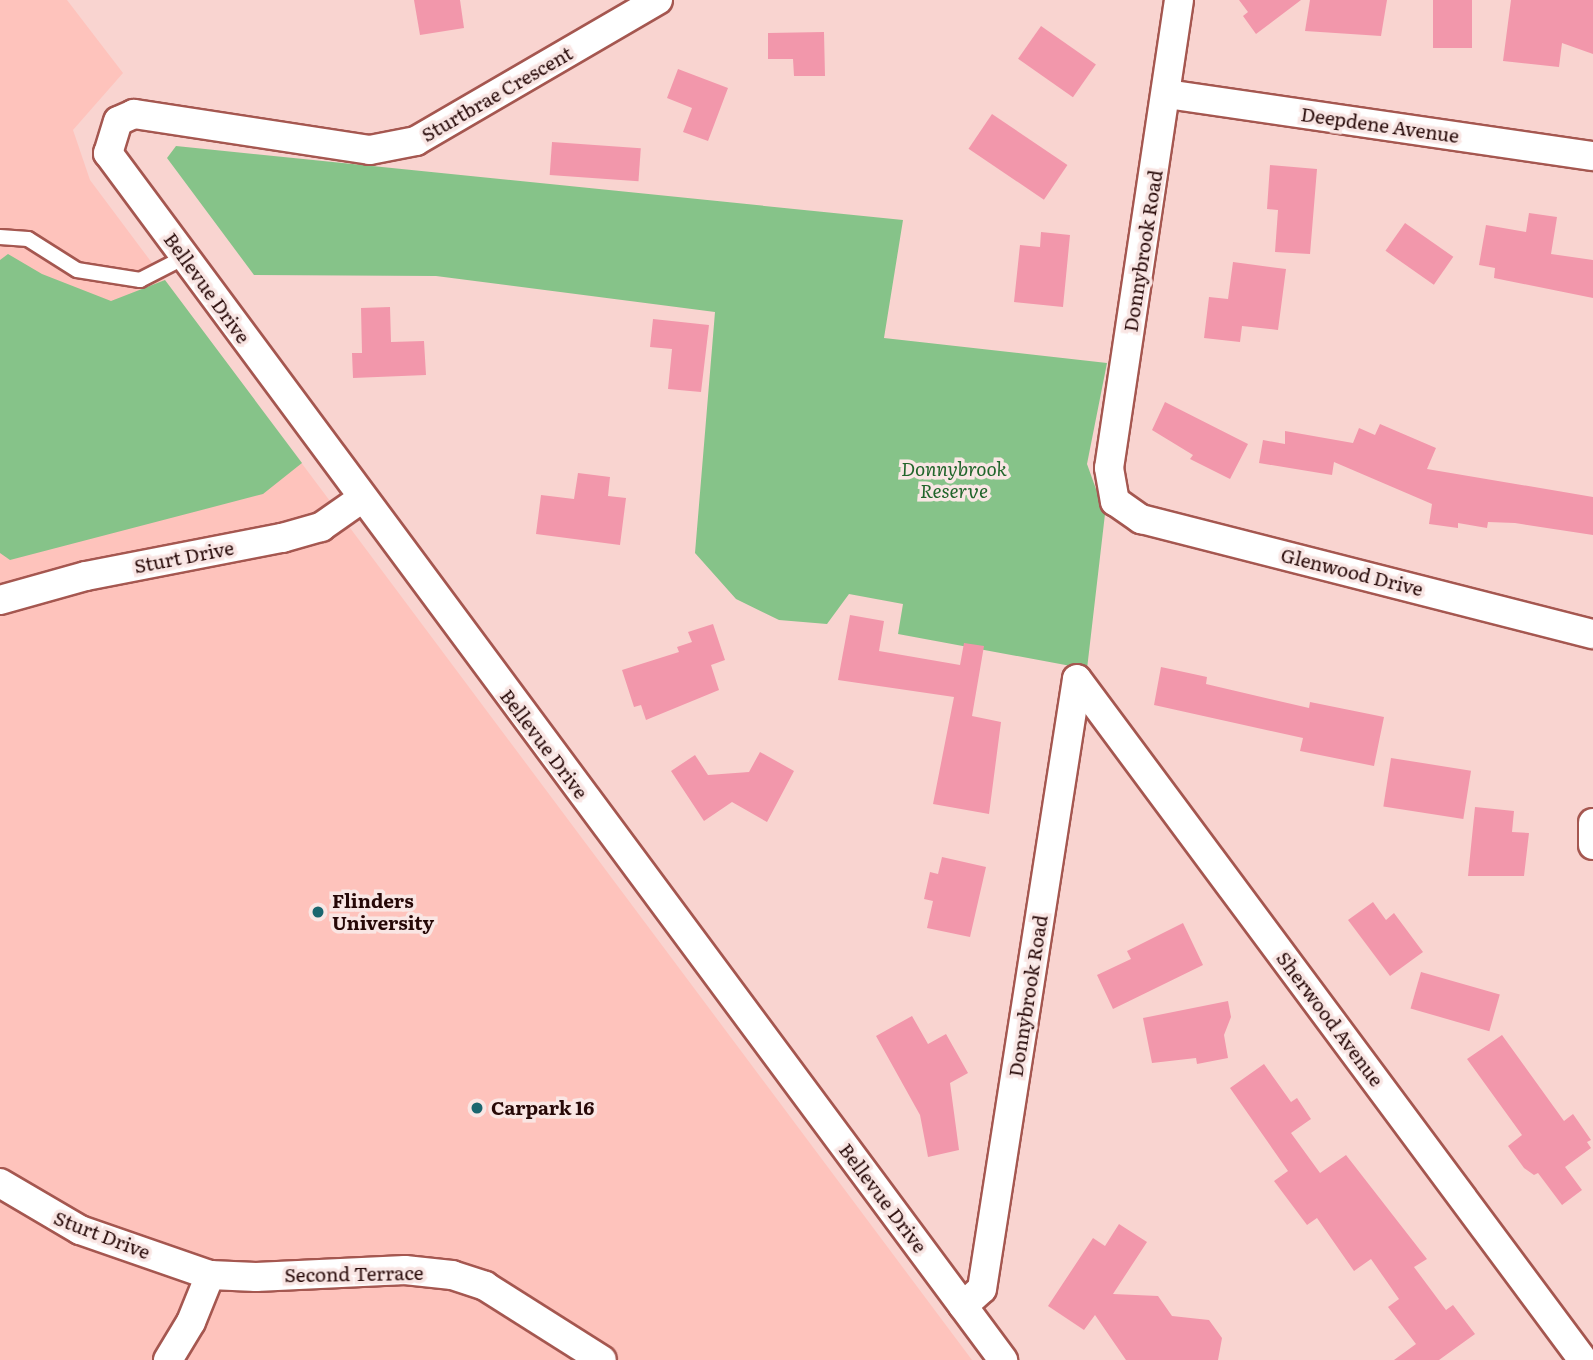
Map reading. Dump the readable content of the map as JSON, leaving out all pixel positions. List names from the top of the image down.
{
  "streets": {
    "street": [
      "Sturtbrae Crescent",
      "Deepdene Avenue",
      "Donnybrook Road",
      "Bellevue Drive",
      "Sturt Drive",
      "Glenwood Drive",
      "Sherwood Avenue",
      "Second Terrace"
    ]
  },
  "crossings": [
    ["Sturtbrae Crescent", "Bellevue Drive"],
    ["Deepdene Avenue", "Donnybrook Road"],
    ["Donnybrook Road", "Bellevue Drive"],
    ["Donnybrook Road", "Glenwood Drive"],
    ["Donnybrook Road", "Sherwood Avenue"],
    ["Bellevue Drive", "Sturt Drive"],
    ["Sturt Drive", "Second Terrace"]
  ],
  "parks": ["Donnybrook Reserve"],
  "places": ["Flinders University", "Carpark 16"]
}
